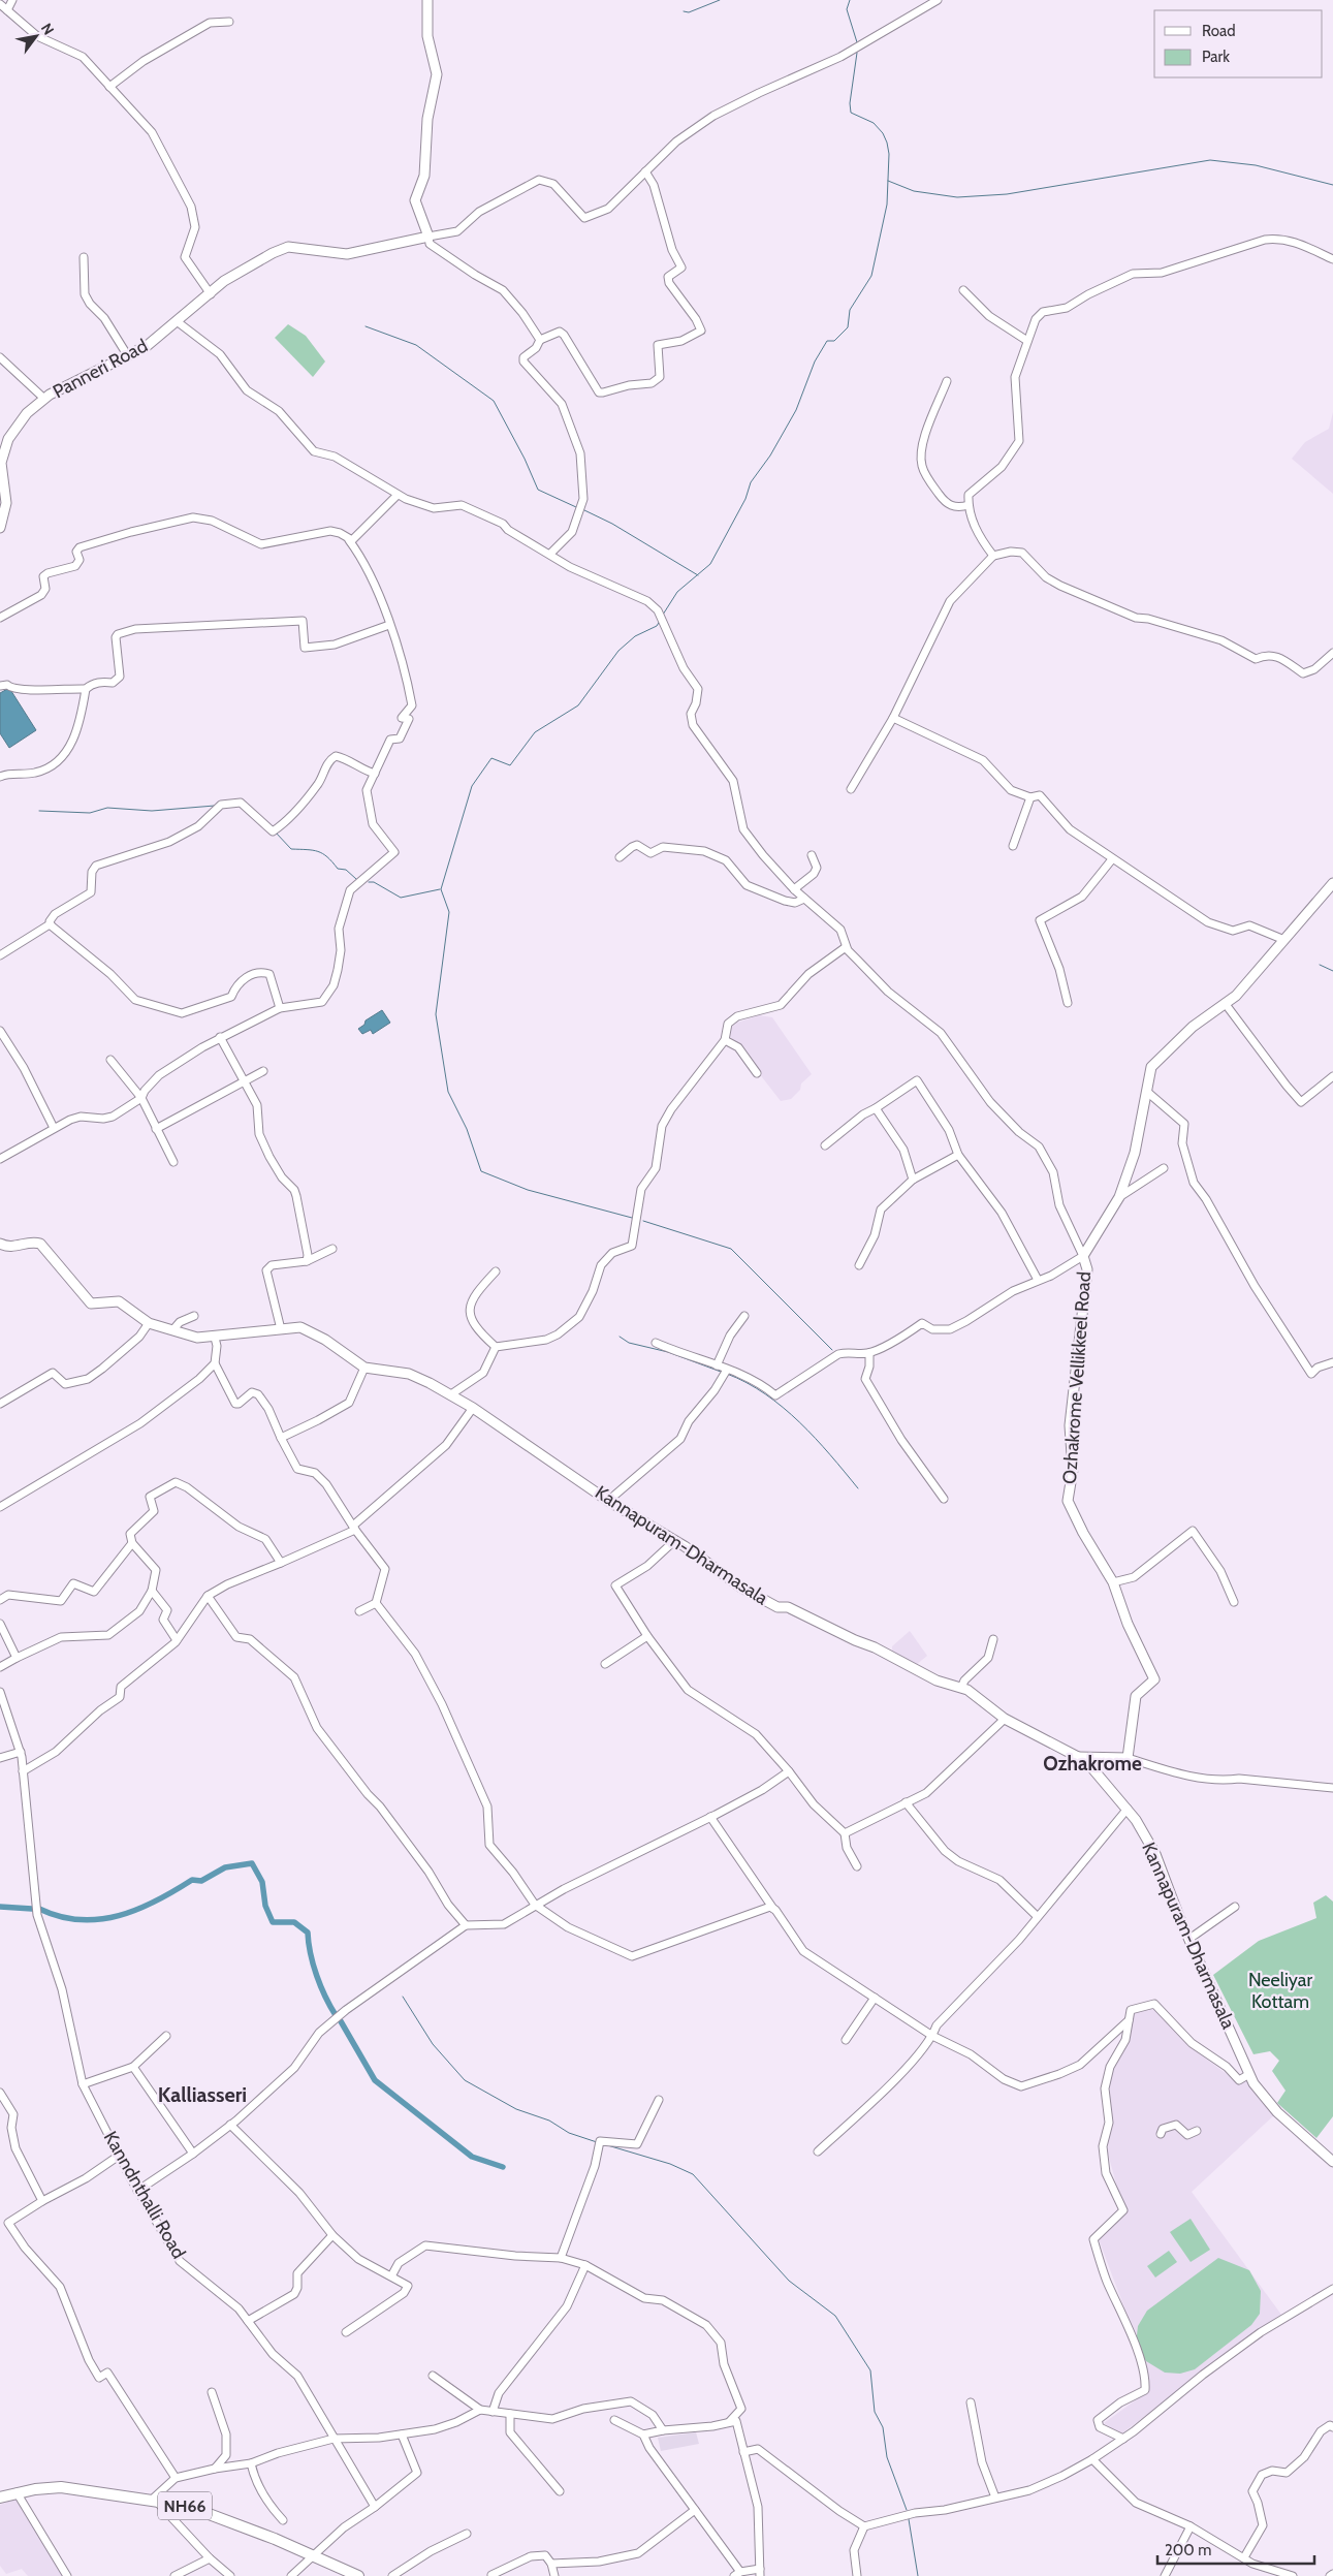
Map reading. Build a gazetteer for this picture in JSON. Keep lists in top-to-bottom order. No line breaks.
{"streets":{"highway":["NH66"],"main road":["Panneri Road","Ozhakrome Vellikkeel Road","Kannapuram-Dharmasala"],"street":["Kanndnthalli Road"]},"districts":["Ozhakrome","Kalliasseri"],"parks":["Neeliyar Kottam"],"legend":["Road","Park"],"scale_bar":"200 m","north":"top right"}
